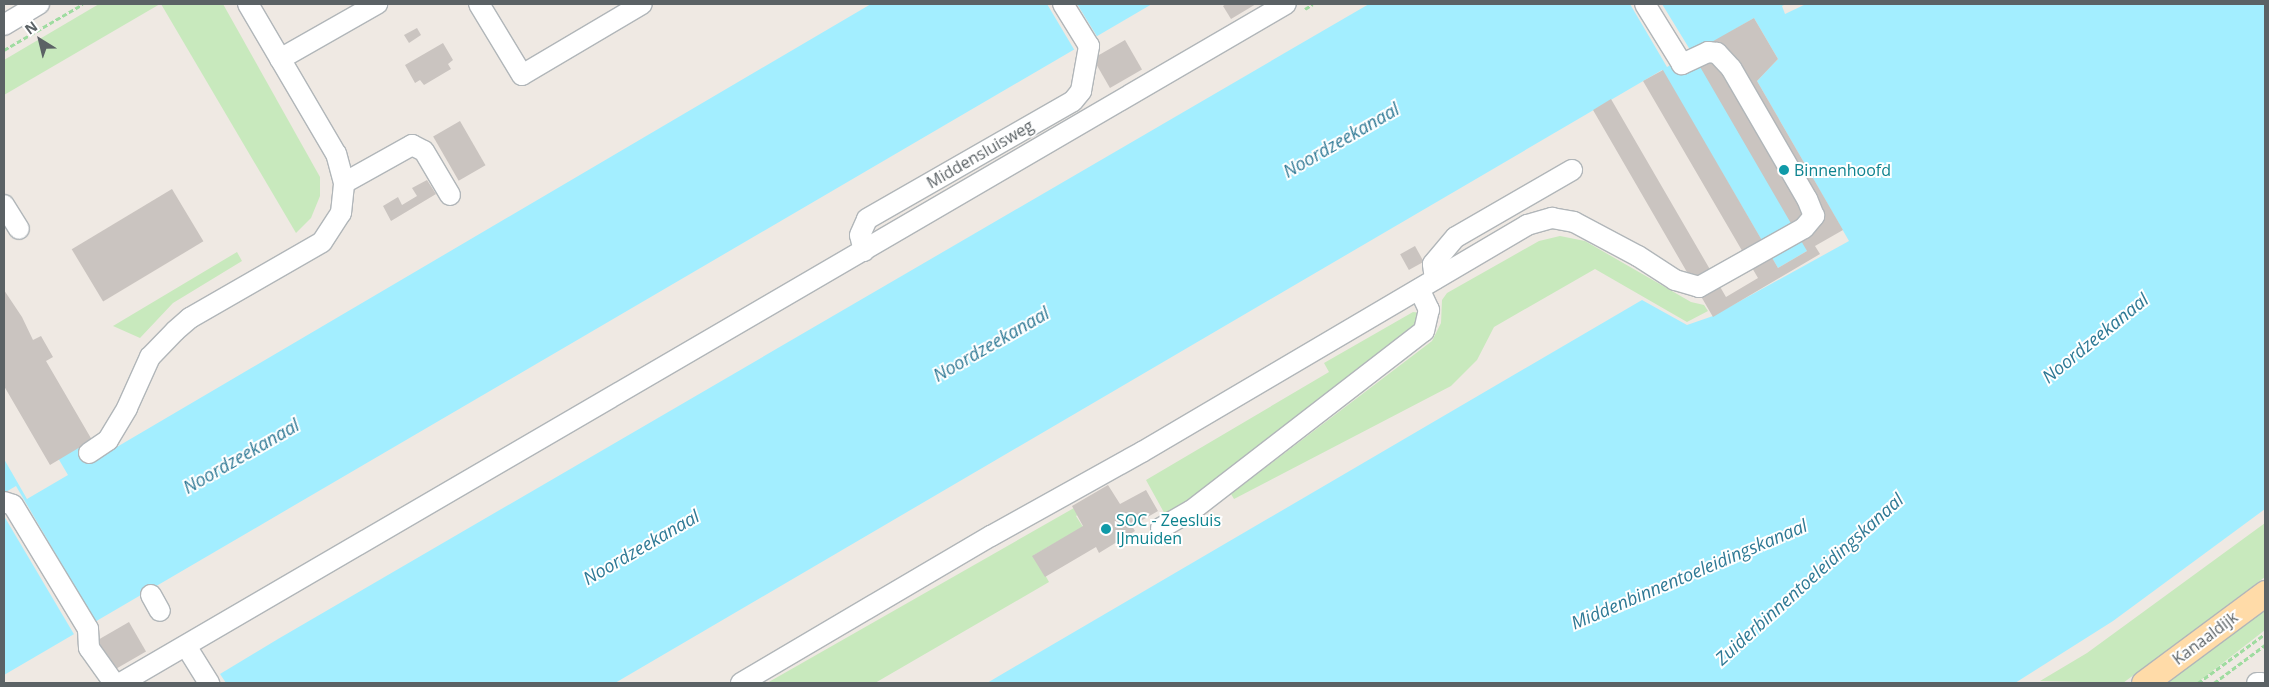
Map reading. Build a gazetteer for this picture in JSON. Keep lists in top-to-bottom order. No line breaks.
{"streets":{"main road":["Kanaaldijk"],"street":["Middensluisweg"]},"water":["Noordzeekanaal","Middenbinnentoeleidingskanaal","Zuiderbinnentoeleidingskanaal"],"places":["Binnenhoofd","SOC - Zeesluis IJmuiden"],"north":"top left"}
